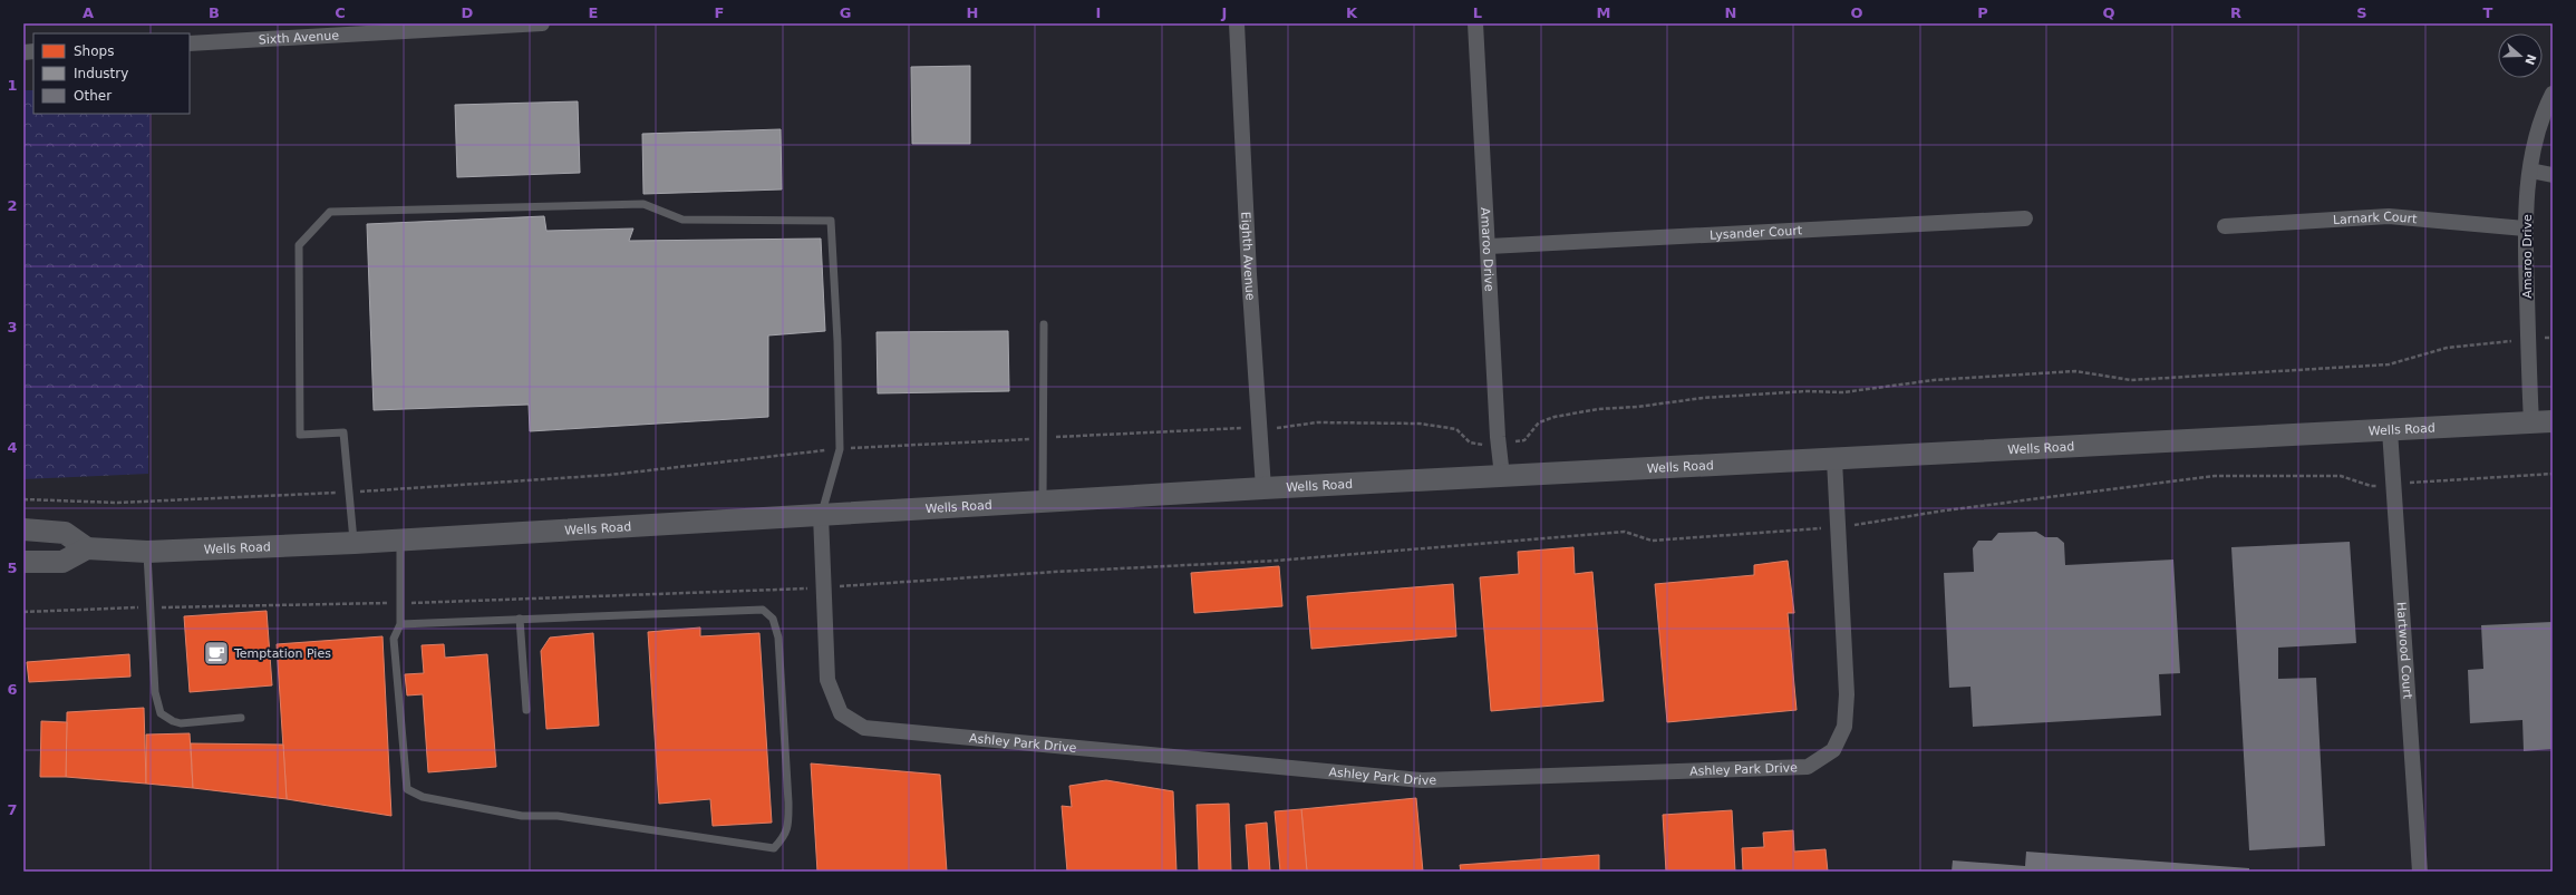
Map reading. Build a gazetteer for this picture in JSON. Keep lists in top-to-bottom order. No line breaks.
{"streets":{"main road":["Wells Road"],"street":["Sixth Avenue","Larnark Court","Lysander Court","Amaroo Drive","Eighth Avenue","Hartwood Court","Ashley Park Drive"]},"crossings":[["Larnark Court","Amaroo Drive"],["Lysander Court","Amaroo Drive"],["Amaroo Drive","Wells Road"],["Eighth Avenue","Wells Road"],["Wells Road","Hartwood Court"],["Wells Road","Ashley Park Drive"]],"places":{"cafe":["Temptation Pies"]},"legend":["Shops","Industry","Other"],"north":"right","grid":{"columns":["A","B","C","D","E","F","G","H","I","J","K","L","M","N","O","P","Q","R","S","T"],"rows":["1","2","3","4","5","6","7"]}}
